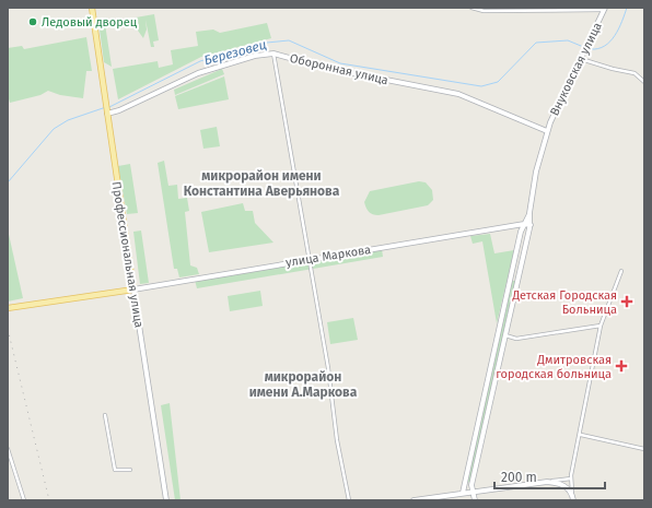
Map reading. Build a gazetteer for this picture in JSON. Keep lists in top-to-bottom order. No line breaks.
{"streets":{"main road":["Оборонная улица","Внуковская улица","Профессиональная улица","улица Маркова"]},"crossings":[["Оборонная улица","Внуковская улица"],["Оборонная улица","Профессиональная улица"],["Профессиональная улица","улица Маркова"]],"districts":["микрорайон имени Константина Аверьянова","микрорайон имени А.Маркова"],"water":["Березовец"],"places":{"other":["Ледовый дворец"],"health":["Детская Городская Больница","Дмитровская городская больница"]},"scale_bar":"200 m"}
